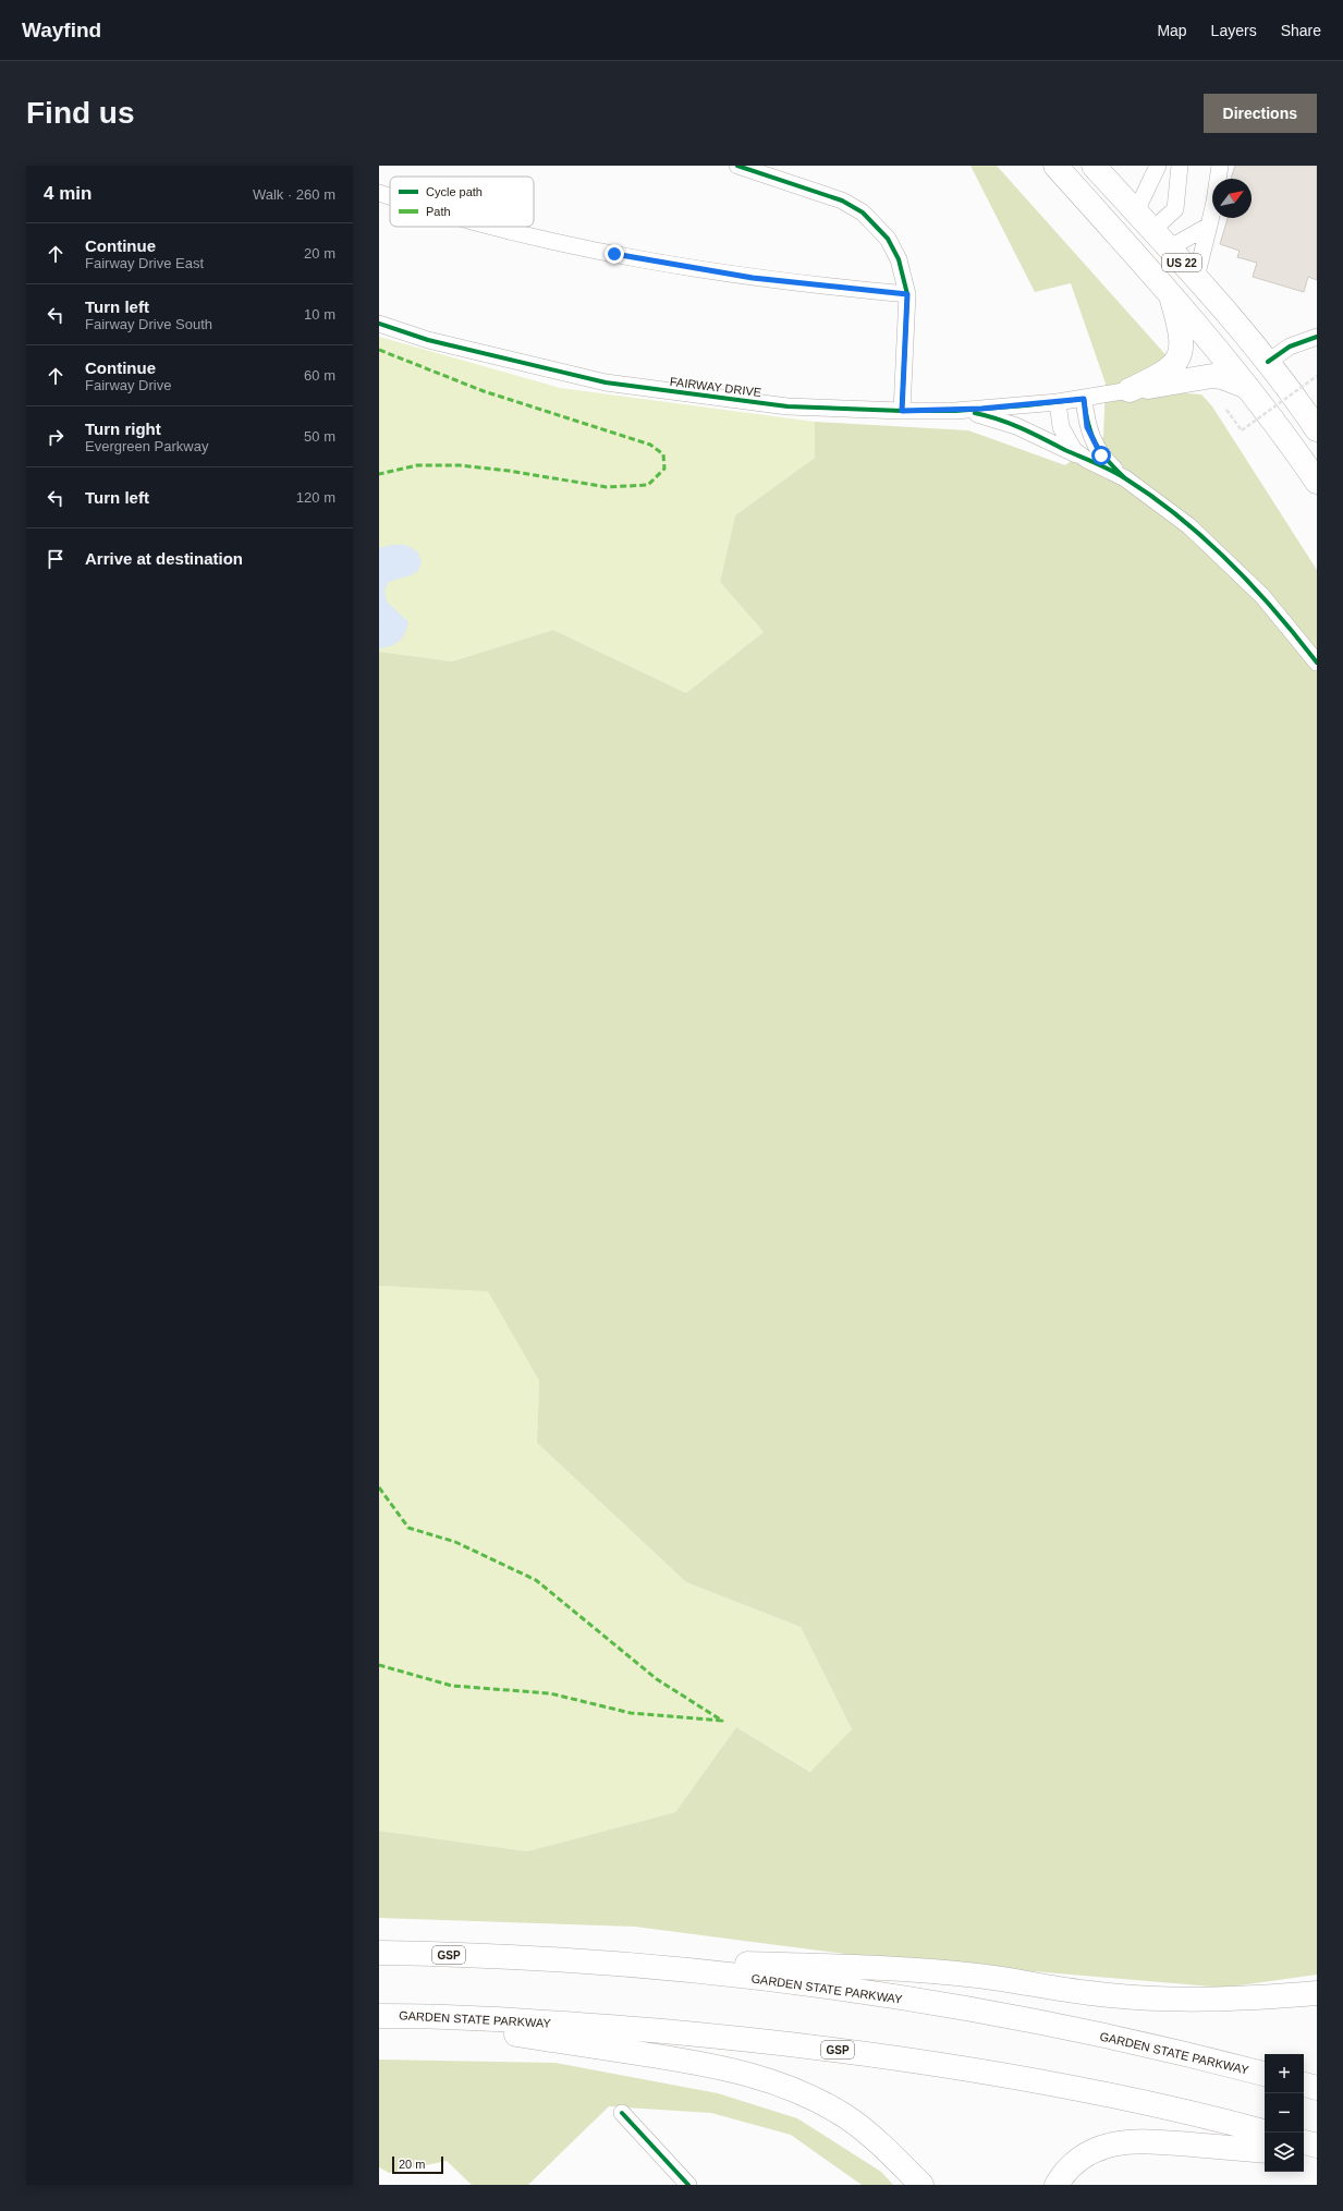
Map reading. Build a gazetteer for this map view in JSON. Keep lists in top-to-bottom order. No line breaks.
{"streets":{"highway":["US 22","GSP","GARDEN STATE PARKWAY"],"street":["FAIRWAY DRIVE"]},"legend":["Cycle path","Path"],"scale_bar":"20 m","north":"top right","page":{"header":"Wayfind","nav":["Map","Layers","Share"],"buttons":"Directions","title":"Find us","heading":["4 min","Walk · 260 m"],"list":[["Continue","Fairway Drive East","20 m"],["Turn left","Fairway Drive South","10 m"],["Continue","Fairway Drive","60 m"],["Turn right","Evergreen Parkway","50 m"],["Turn left","120 m"],"Arrive at destination"],"map_buttons":["+","−"],"scale":"20 m"}}
